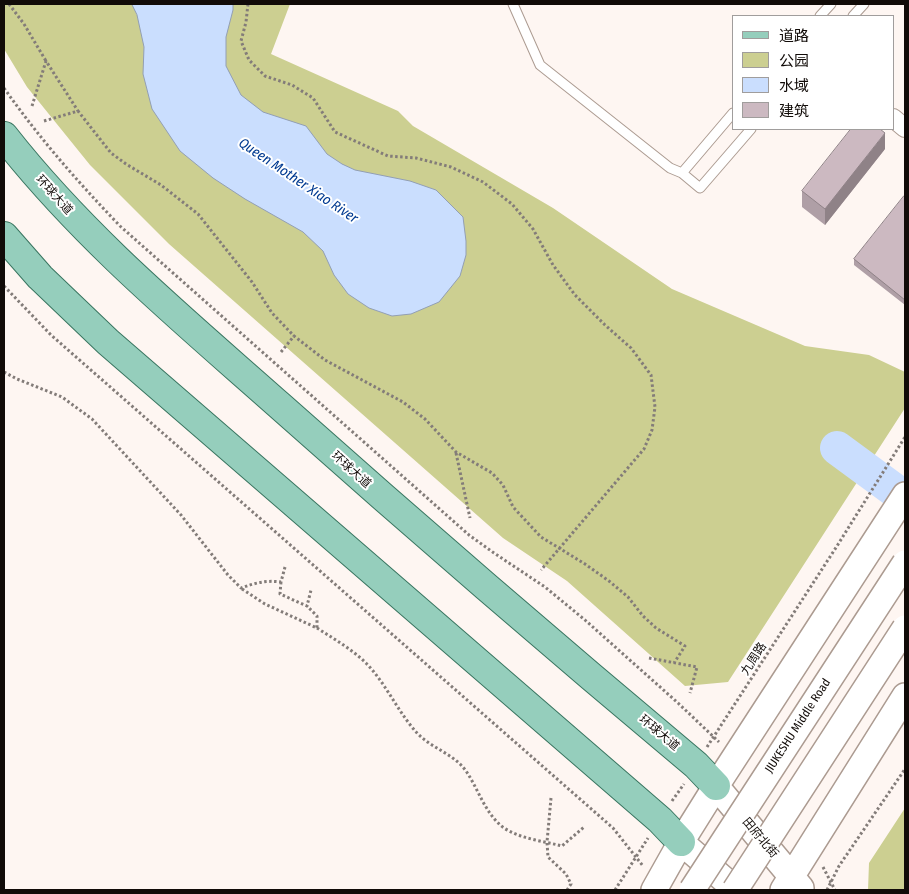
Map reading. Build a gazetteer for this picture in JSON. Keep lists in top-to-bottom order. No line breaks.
{"streets":{"main road":["环球大道","JIUKESHU Middle Road","田府北街"],"path":["九周路"]},"crossings":[["环球大道","九周路"],["环球大道","田府北街"]],"water":["Queen Mother Xiao River"],"legend":["道路","公园","水域","建筑"]}
